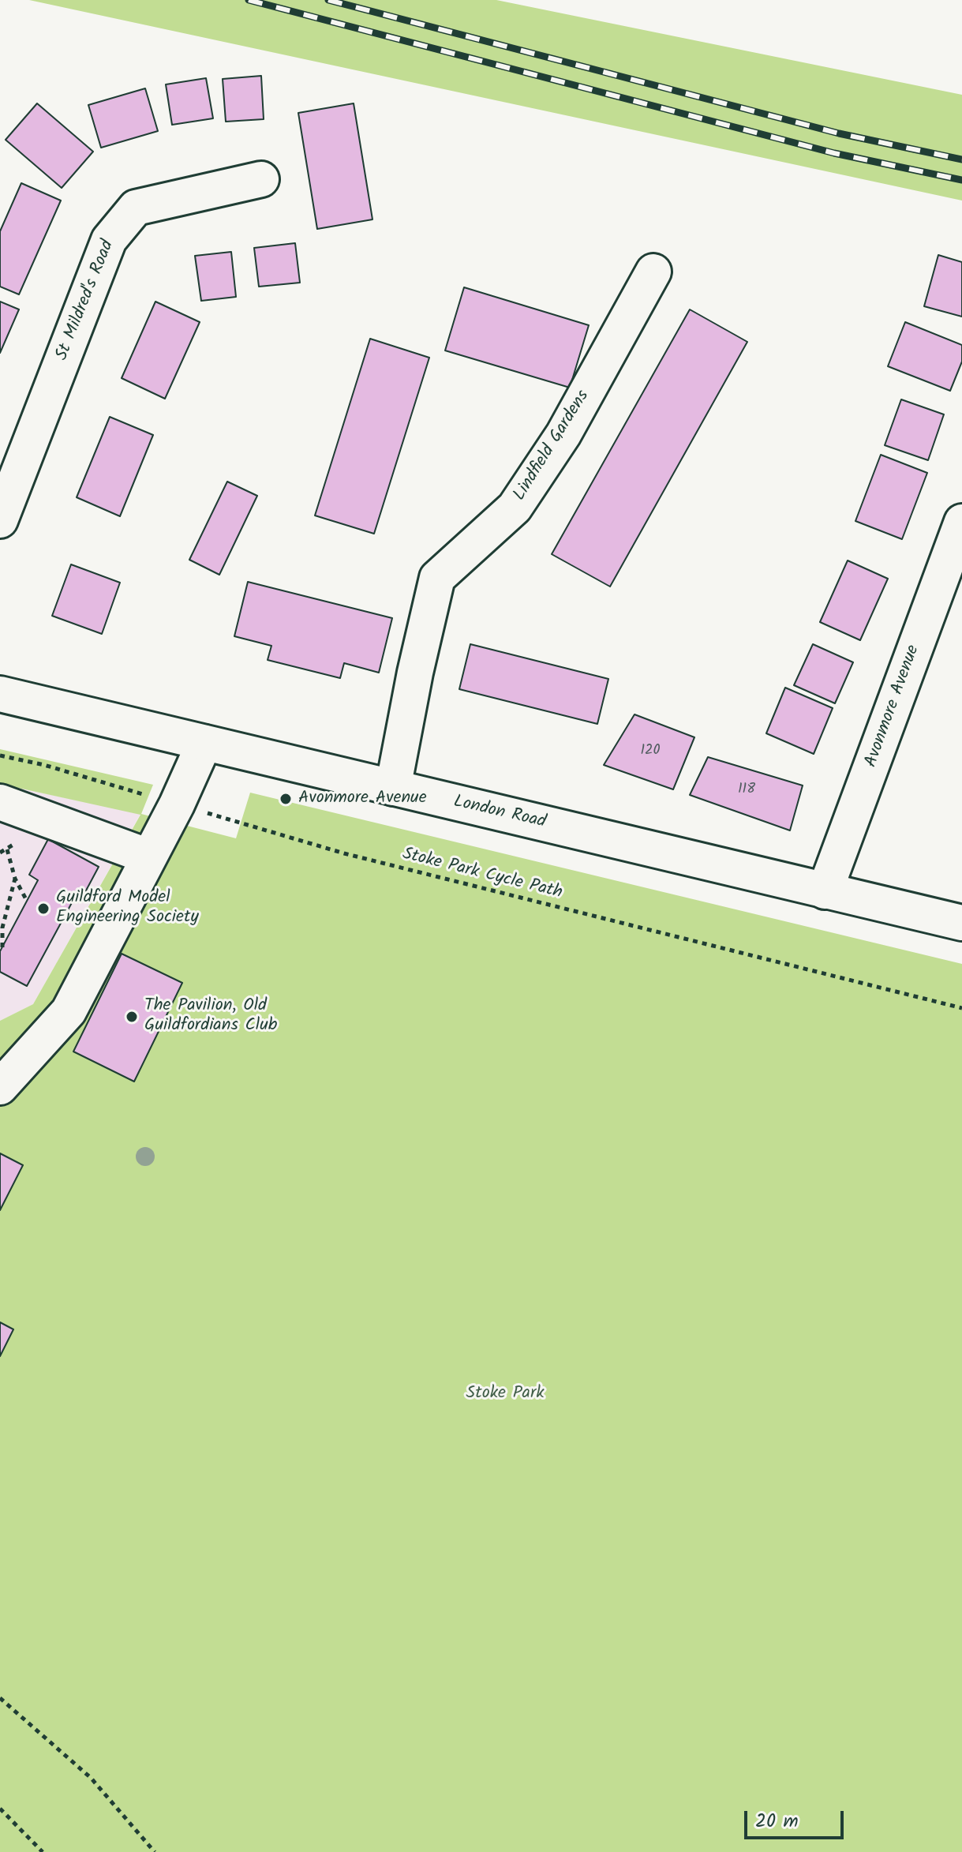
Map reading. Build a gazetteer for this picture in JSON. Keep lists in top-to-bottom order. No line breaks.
{"streets":{"street":["St Mildred's Road","Lindfield Gardens","Avonmore Avenue","London Road"],"path":["Stoke Park Cycle Path"]},"crossings":[["Lindfield Gardens","London Road"],["Avonmore Avenue","London Road"]],"parks":["Stoke Park"],"places":["Avonmore Avenue","Guildford Model Engineering Society","The Pavilion, Old Guildfordians Club"],"house_numbers":["120","118"],"scale_bar":"20 m"}
